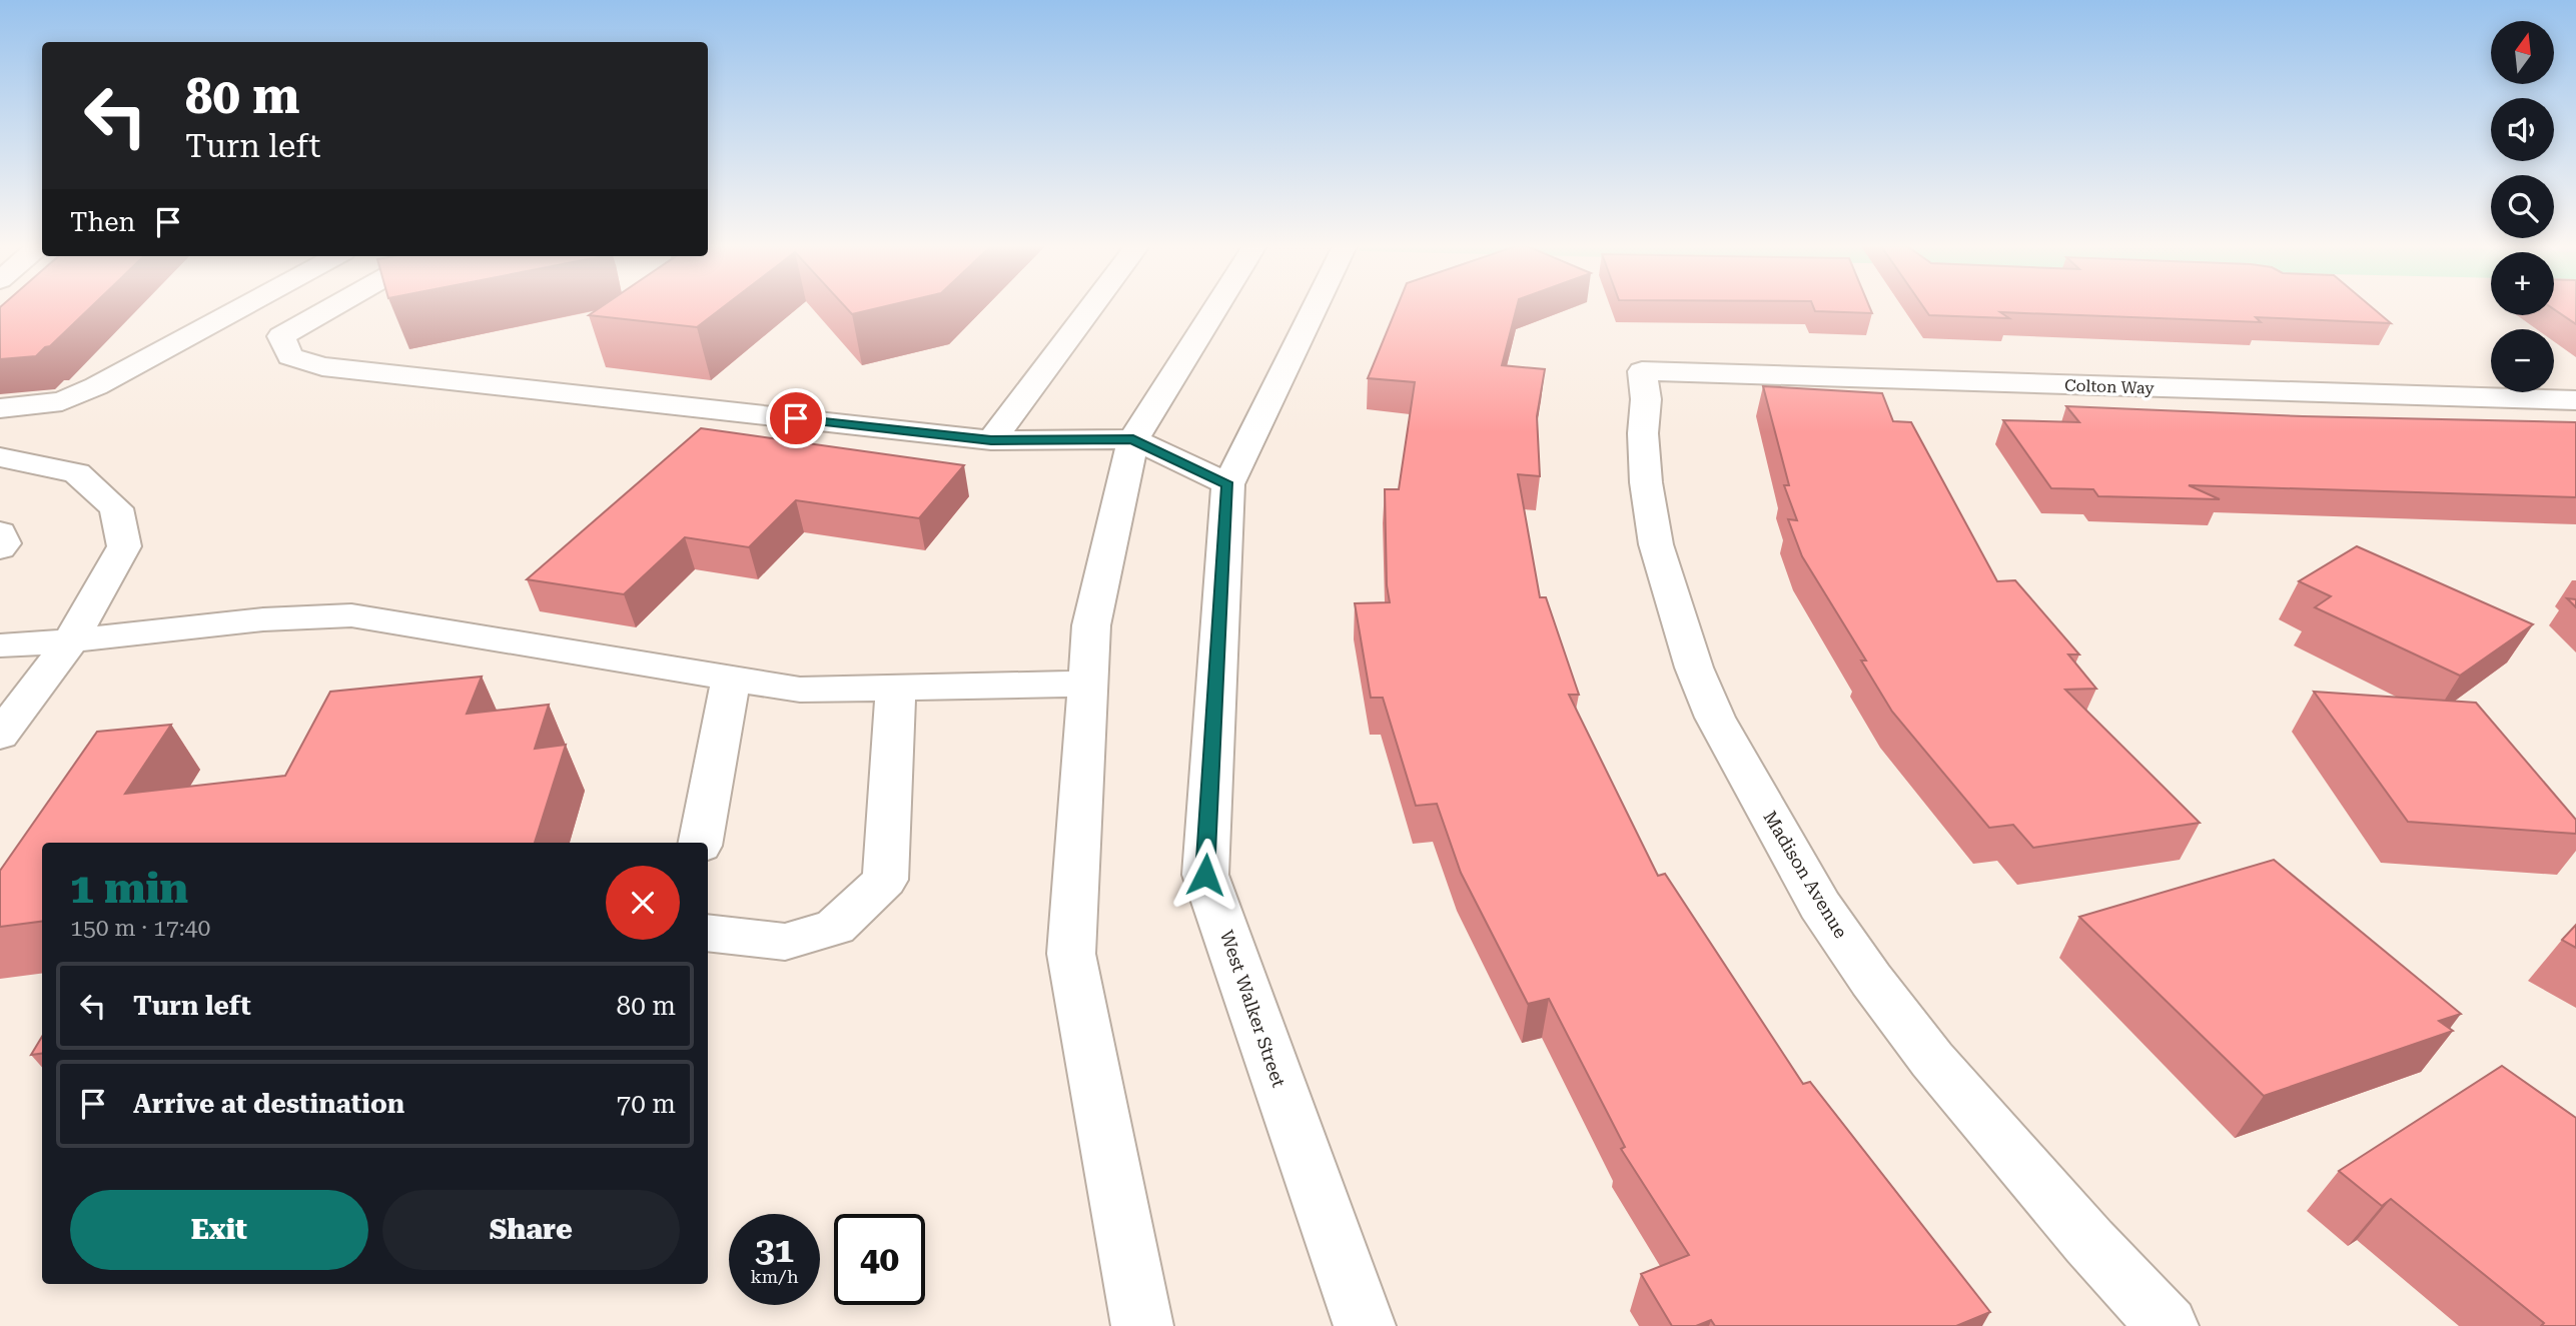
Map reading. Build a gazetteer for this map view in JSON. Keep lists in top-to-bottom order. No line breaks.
{"streets":{"street":["Colton Way","Madison Avenue","West Walker Street"]},"crossings":[["Colton Way","Madison Avenue"]],"north":"top","page":{"map_buttons":["+","−"],"turn":["80 m","Turn left"],"then":"Then","heading":["1 min","150 m · 17:40"],"list":[{"name":"Turn left","value":"80 m"},{"name":"Arrive at destination","value":"70 m"}],"buttons":["Exit","Share"],"speed":"31 km/h","limit":"40"}}
